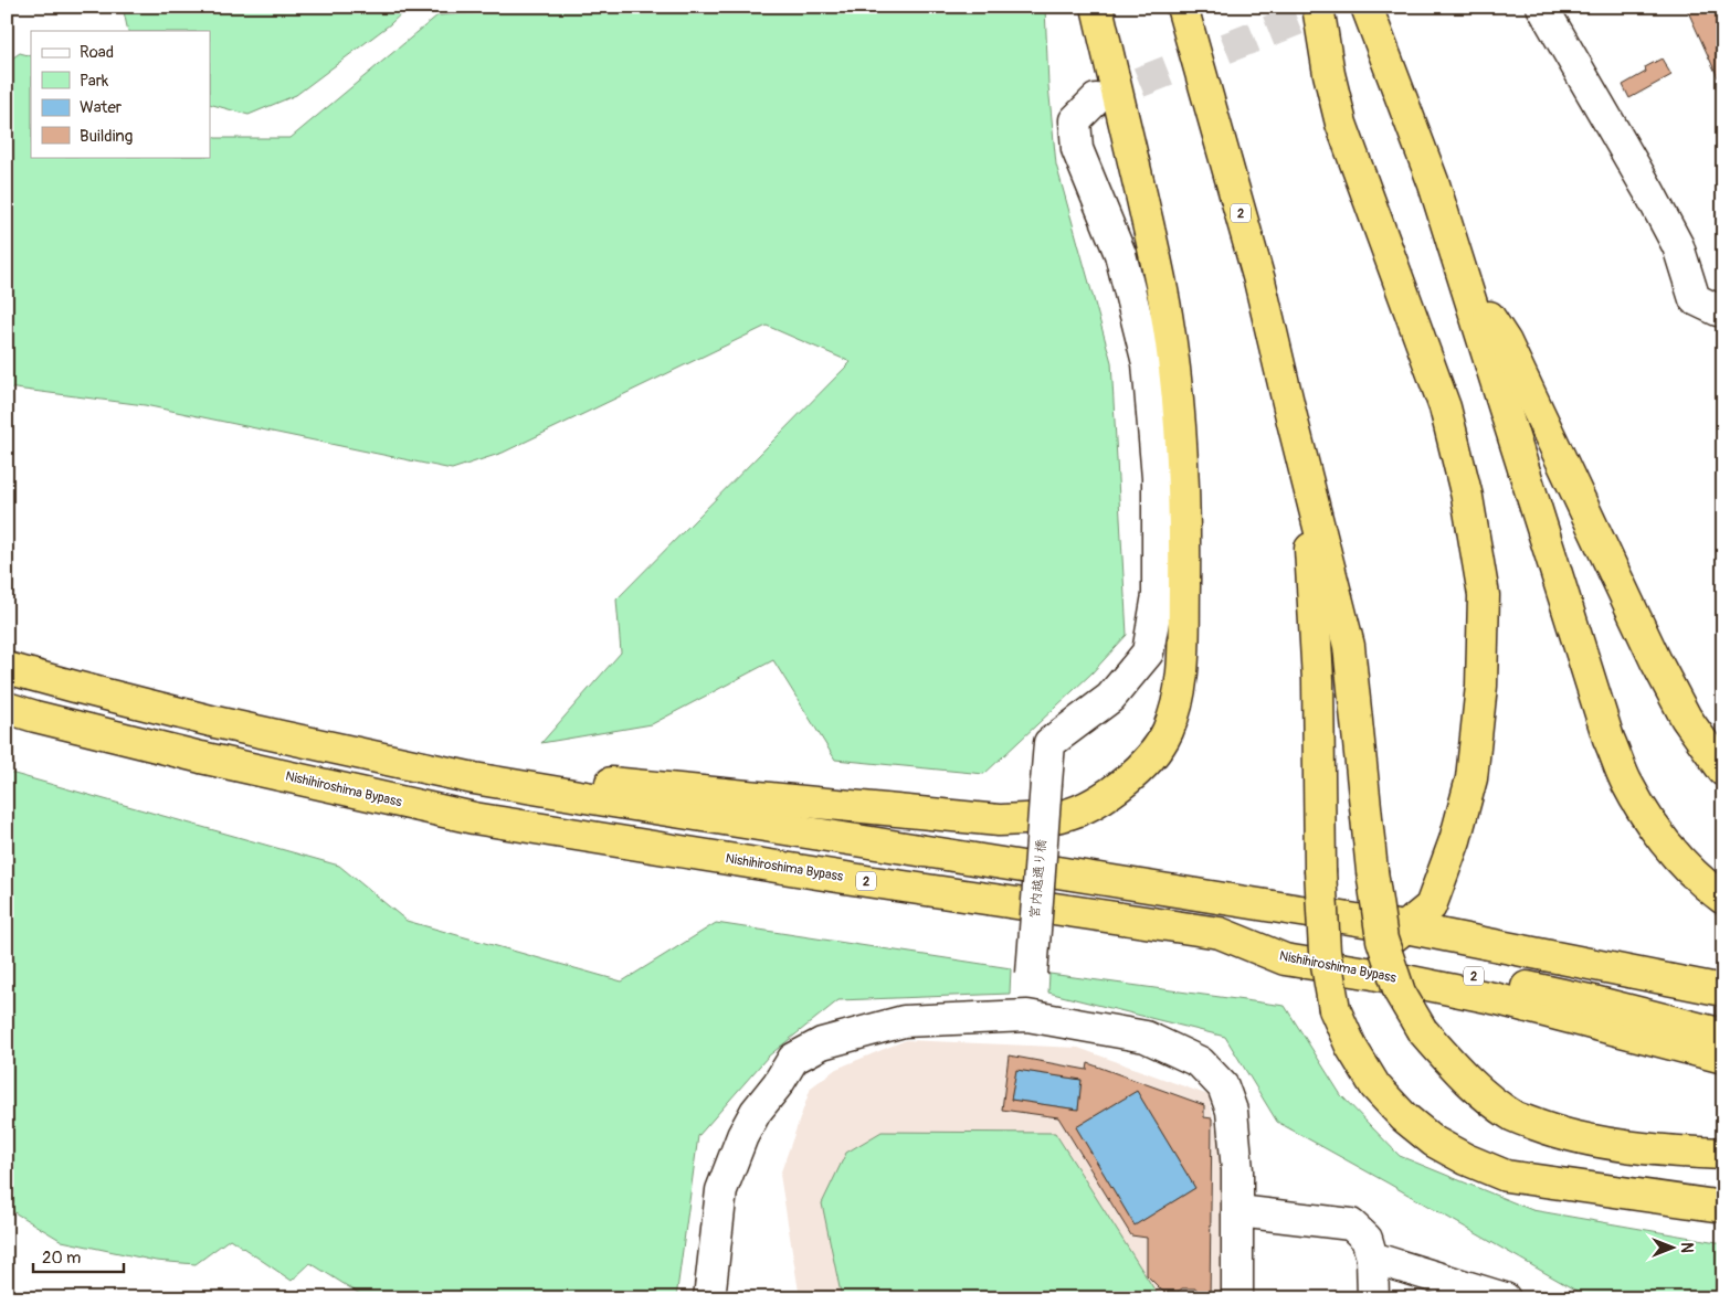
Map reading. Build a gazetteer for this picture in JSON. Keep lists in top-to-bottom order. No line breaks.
{"streets":{"highway":["2","Nishihiroshima Bypass"],"street":["宮内越通り橋"]},"crossings":[["2","Nishihiroshima Bypass"]],"legend":["Road","Park","Water","Building"],"scale_bar":"20 m","north":"right"}
